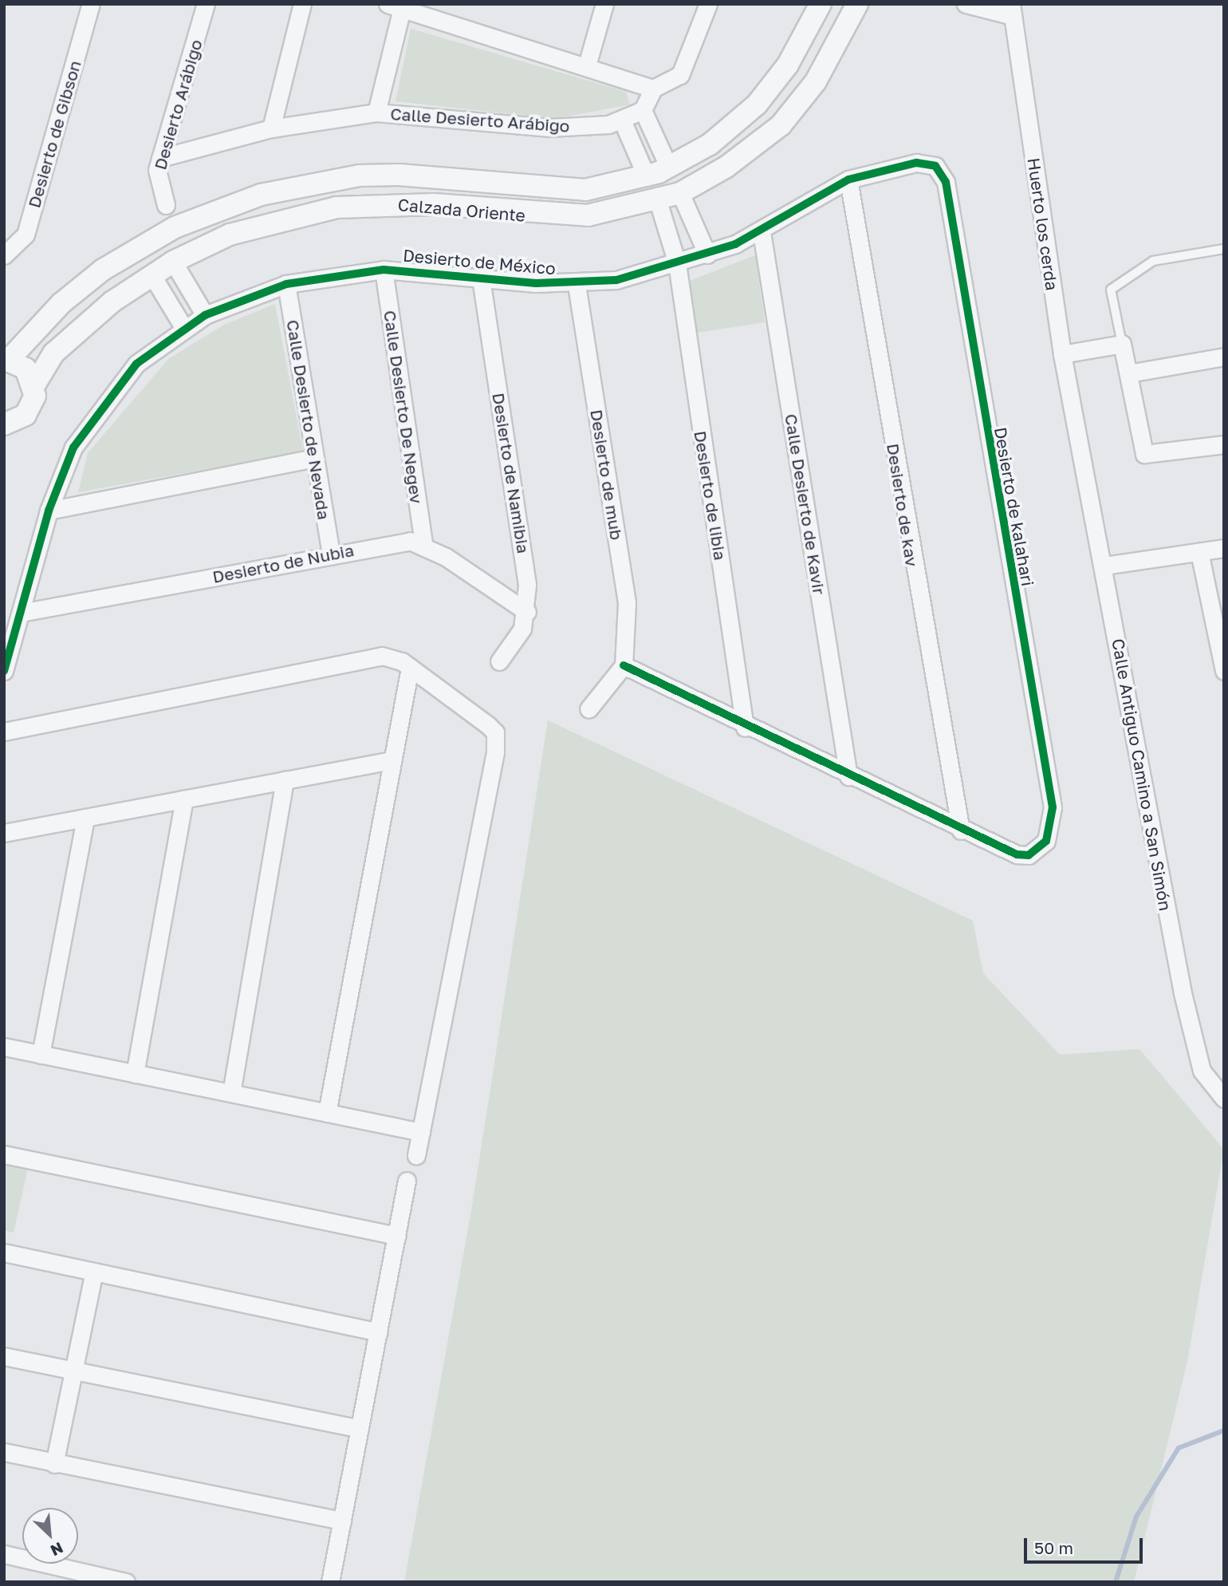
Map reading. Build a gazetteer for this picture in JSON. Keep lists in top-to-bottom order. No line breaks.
{"streets":{"street":["Desierto Arábigo","Calle Desierto Arábigo","Desierto de Gibson","Calzada Oriente","Huerto los cerda","Desierto de México","Calle Desierto De Negev","Calle Desierto de Nevada","Desierto de Namibia","Desierto de mub","Desierto de libia","Calle Desierto de Kavir","Desierto de kav","Desierto de kalahari","Desierto de Nubia","Calle Antiguo Camino a San Simón"]},"crossings":[["Desierto Arábigo","Calle Desierto Arábigo"],["Calzada Oriente","Desierto de libia"],["Huerto los cerda","Calle Antiguo Camino a San Simón"],["Desierto de México","Calle Desierto De Negev"],["Desierto de México","Calle Desierto de Nevada"],["Desierto de México","Desierto de Namibia"],["Desierto de México","Desierto de mub"],["Desierto de México","Desierto de libia"],["Desierto de México","Calle Desierto de Kavir"],["Desierto de México","Desierto de kav"],["Desierto de México","Desierto de kalahari"],["Desierto de México","Desierto de Nubia"],["Calle Desierto De Negev","Desierto de Nubia"],["Calle Desierto de Nevada","Desierto de Nubia"],["Desierto de Namibia","Desierto de Nubia"],["Desierto de kav","Desierto de kalahari"]],"scale_bar":"50 m","north":"bottom right"}
